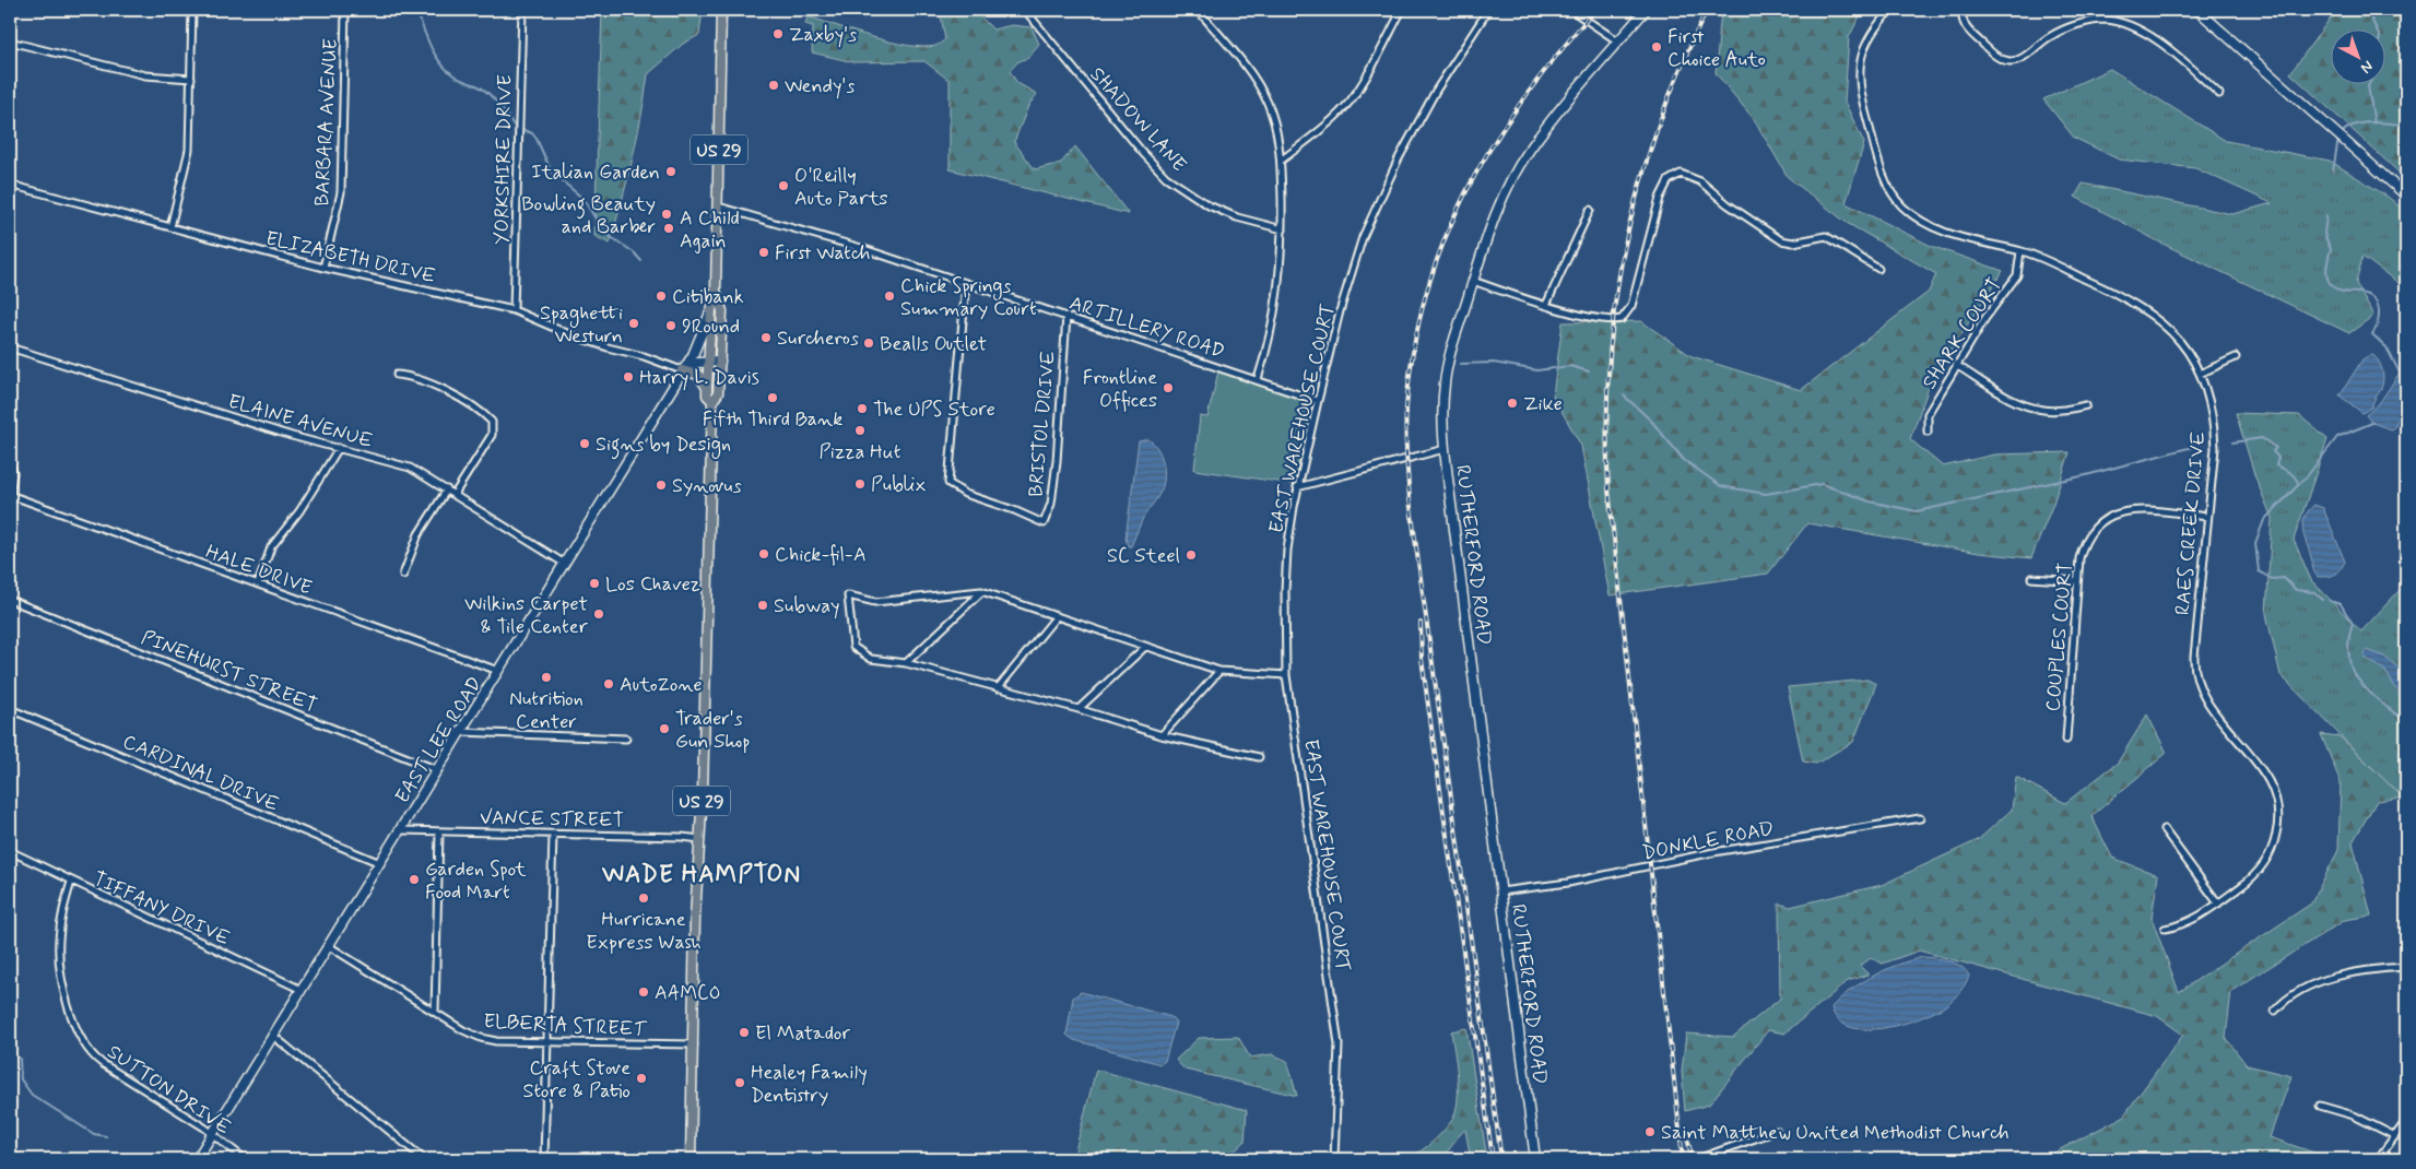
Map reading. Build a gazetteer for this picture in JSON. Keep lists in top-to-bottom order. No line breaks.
{"streets":{"main road":["US 29"],"street":["SHADOW LANE","BARBARA AVENUE","YORKSHIRE DRIVE","ELIZABETH DRIVE","ARTILLERY ROAD","SHARK COURT","EAST WAREHOUSE COURT","ELAINE AVENUE","BRISTOL DRIVE","RAES CREEK DRIVE","RUTHERFORD ROAD","HALE DRIVE","COUPLES COURT","PINEHURST STREET","EAST LEE ROAD","CARDINAL DRIVE","VANCE STREET","DONKLE ROAD","TIFFANY DRIVE","ELBERTA STREET","SUTTON DRIVE"]},"crossings":[["BARBARA AVENUE","ELIZABETH DRIVE"],["US 29","ARTILLERY ROAD"],["US 29","EAST LEE ROAD"],["US 29","VANCE STREET"],["US 29","ELBERTA STREET"],["YORKSHIRE DRIVE","ELIZABETH DRIVE"],["ELIZABETH DRIVE","EAST LEE ROAD"],["ARTILLERY ROAD","EAST WAREHOUSE COURT"],["ARTILLERY ROAD","BRISTOL DRIVE"],["SHARK COURT","RAES CREEK DRIVE"],["ELAINE AVENUE","EAST LEE ROAD"],["RAES CREEK DRIVE","COUPLES COURT"],["RUTHERFORD ROAD","DONKLE ROAD"],["HALE DRIVE","EAST LEE ROAD"],["PINEHURST STREET","EAST LEE ROAD"],["EAST LEE ROAD","CARDINAL DRIVE"],["EAST LEE ROAD","VANCE STREET"],["EAST LEE ROAD","TIFFANY DRIVE"],["EAST LEE ROAD","ELBERTA STREET"],["EAST LEE ROAD","SUTTON DRIVE"],["TIFFANY DRIVE","SUTTON DRIVE"]],"districts":["WADE HAMPTON"],"places":["Zaxby's","First Choice Auto","Wendy's","Italian Garden","O'Reilly Auto Parts","Bowling Beauty and Barber","A Child Again","First Watch","Citibank","Chick Springs Summary Court","Spaghetti Westurn","9Round","Surcheros","Bealls Outlet","Harry L. Davis","Frontline Offices","Fifth Third Bank","Zike","The UPS Store","Pizza Hut","Signs by Design","Publix","Synovus","Chick-fil-A","SC Steel","Los Chavez","Subway","Wilkins Carpet & Tile Center","Nutrition Center","AutoZone","Trader's Gun Shop","Garden Spot Food Mart","Hurricane Express Wash","AAMCO","El Matador","Craft Stove Store & Patio","Healey Family Dentistry","Saint Matthew United Methodist Church"],"north":"bottom right"}
